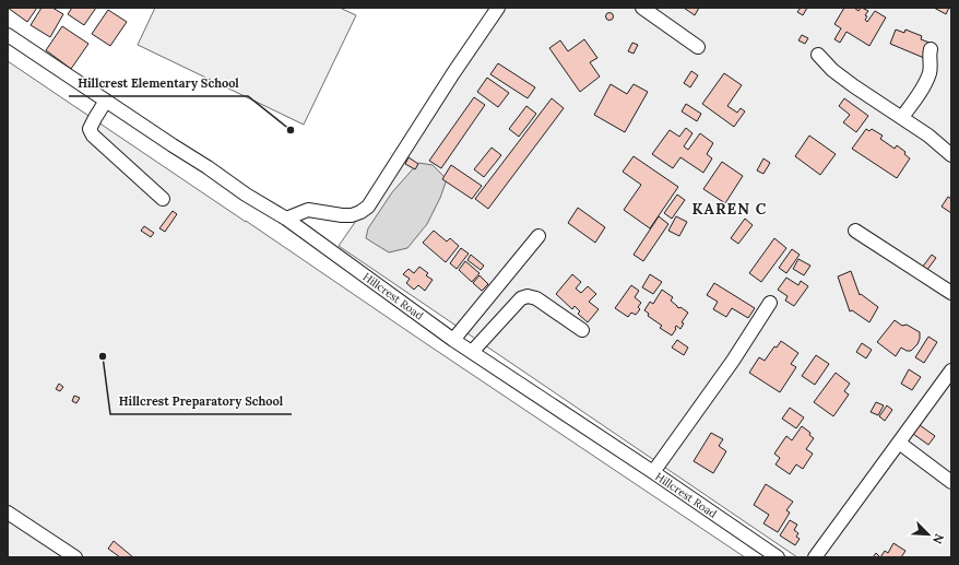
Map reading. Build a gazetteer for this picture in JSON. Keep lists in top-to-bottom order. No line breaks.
{"streets":{"street":["Hillcrest Road"]},"districts":["KAREN C"],"places":["Hillcrest Elementary School","Hillcrest Preparatory School"],"north":"bottom right"}
